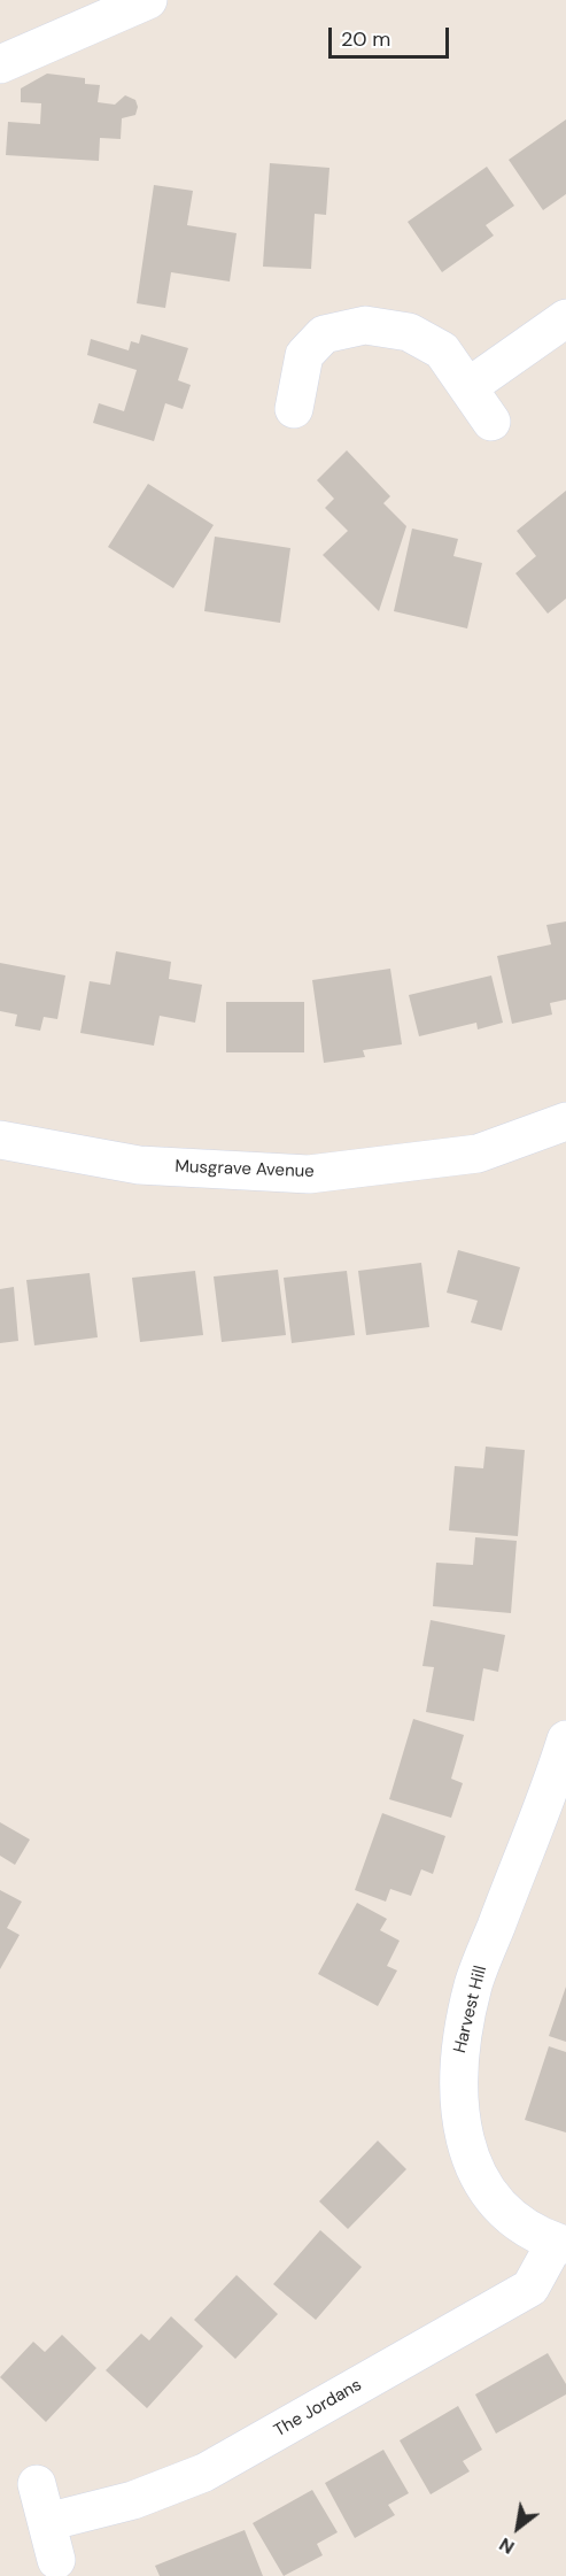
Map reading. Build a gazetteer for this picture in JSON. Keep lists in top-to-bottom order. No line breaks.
{"streets":{"street":["Musgrave Avenue","Harvest Hill","The Jordans"]},"crossings":[["Harvest Hill","The Jordans"]],"scale_bar":"20 m","north":"bottom left"}
